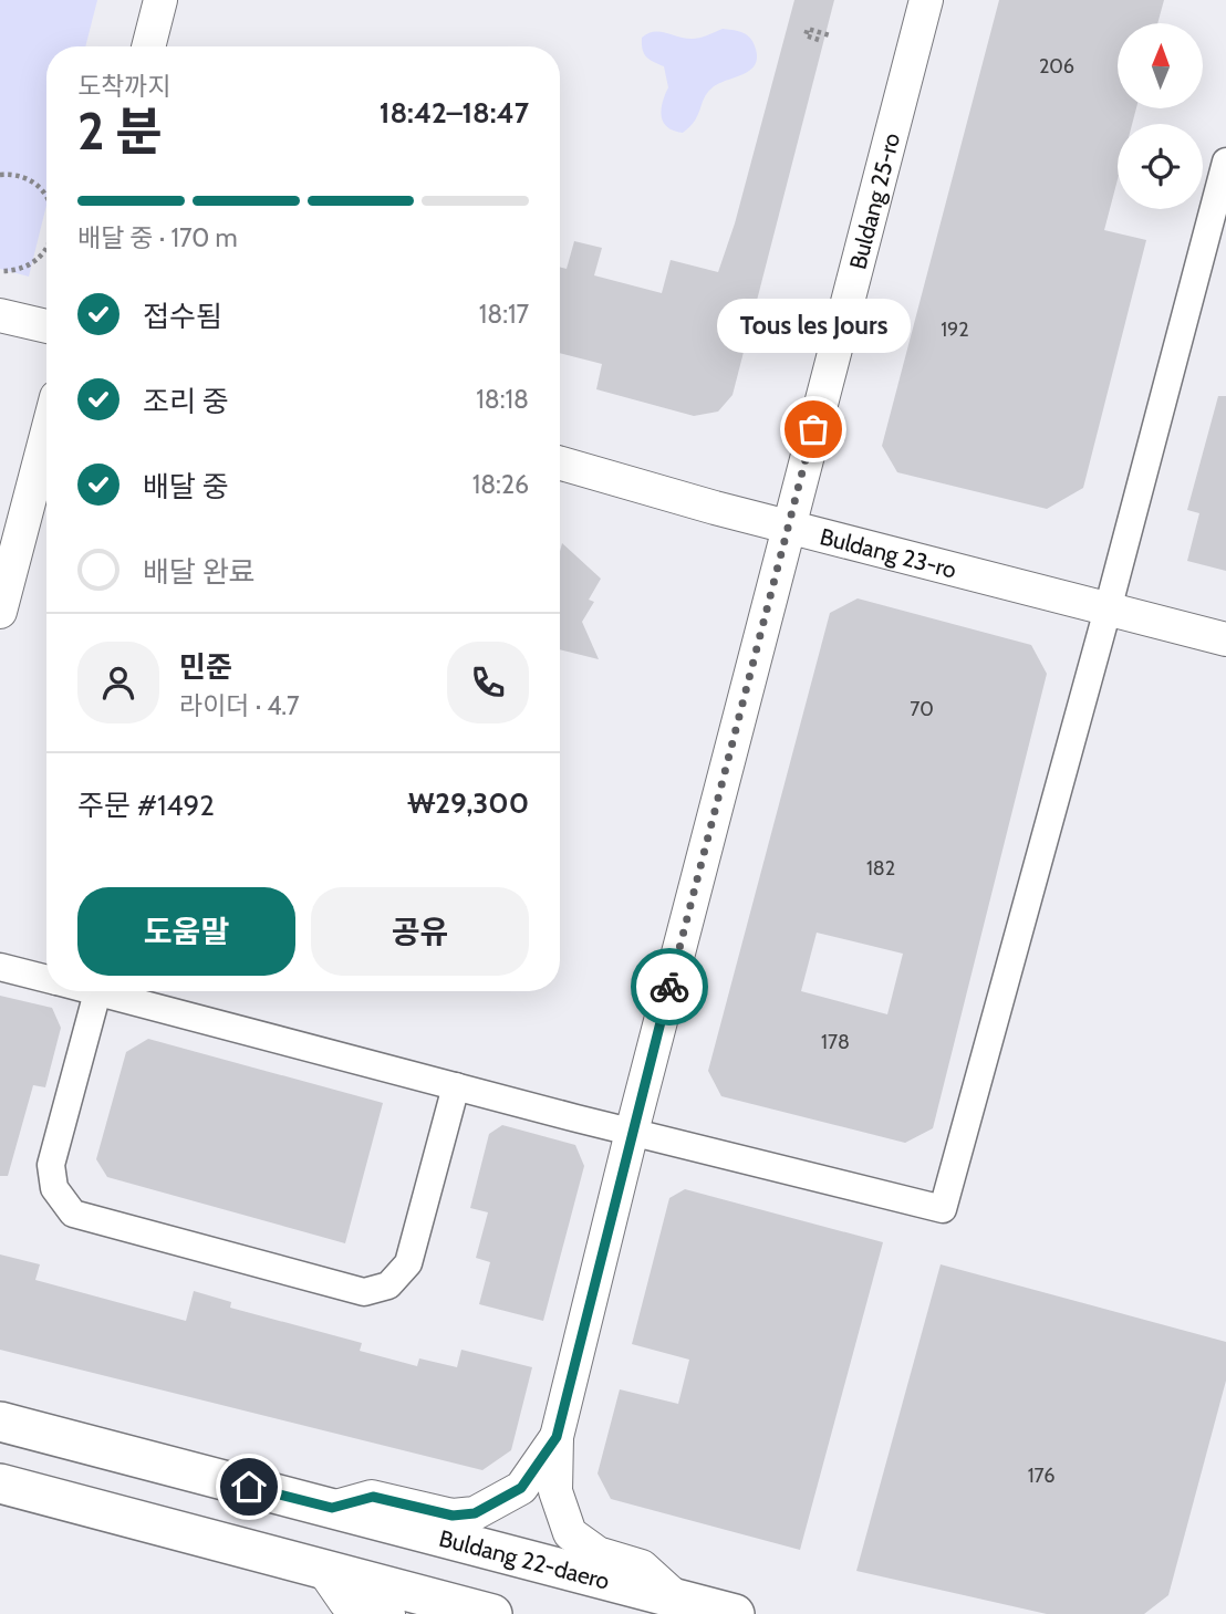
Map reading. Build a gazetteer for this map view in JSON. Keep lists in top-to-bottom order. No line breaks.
{"streets":{"main road":["Buldang 22-daero"],"street":["Buldang 25-ro","Buldang 23-ro"]},"crossings":[["Buldang 25-ro","Buldang 23-ro"]],"places":["Tous les Jours"],"house_numbers":["206","192","70","182","178","176"],"north":"top","page":{"heading":["2 분","도착까지","18:42–18:47"],"panel":["민준","라이더 · 4.7","주문 #1492","₩29,300"],"bar":"배달 중 · 170 m","list":[["접수됨","18:17"],["조리 중","18:18"],["배달 중","18:26"],"배달 완료"],"bubble":"Tous les Jours","buttons":["도움말","공유"]}}
